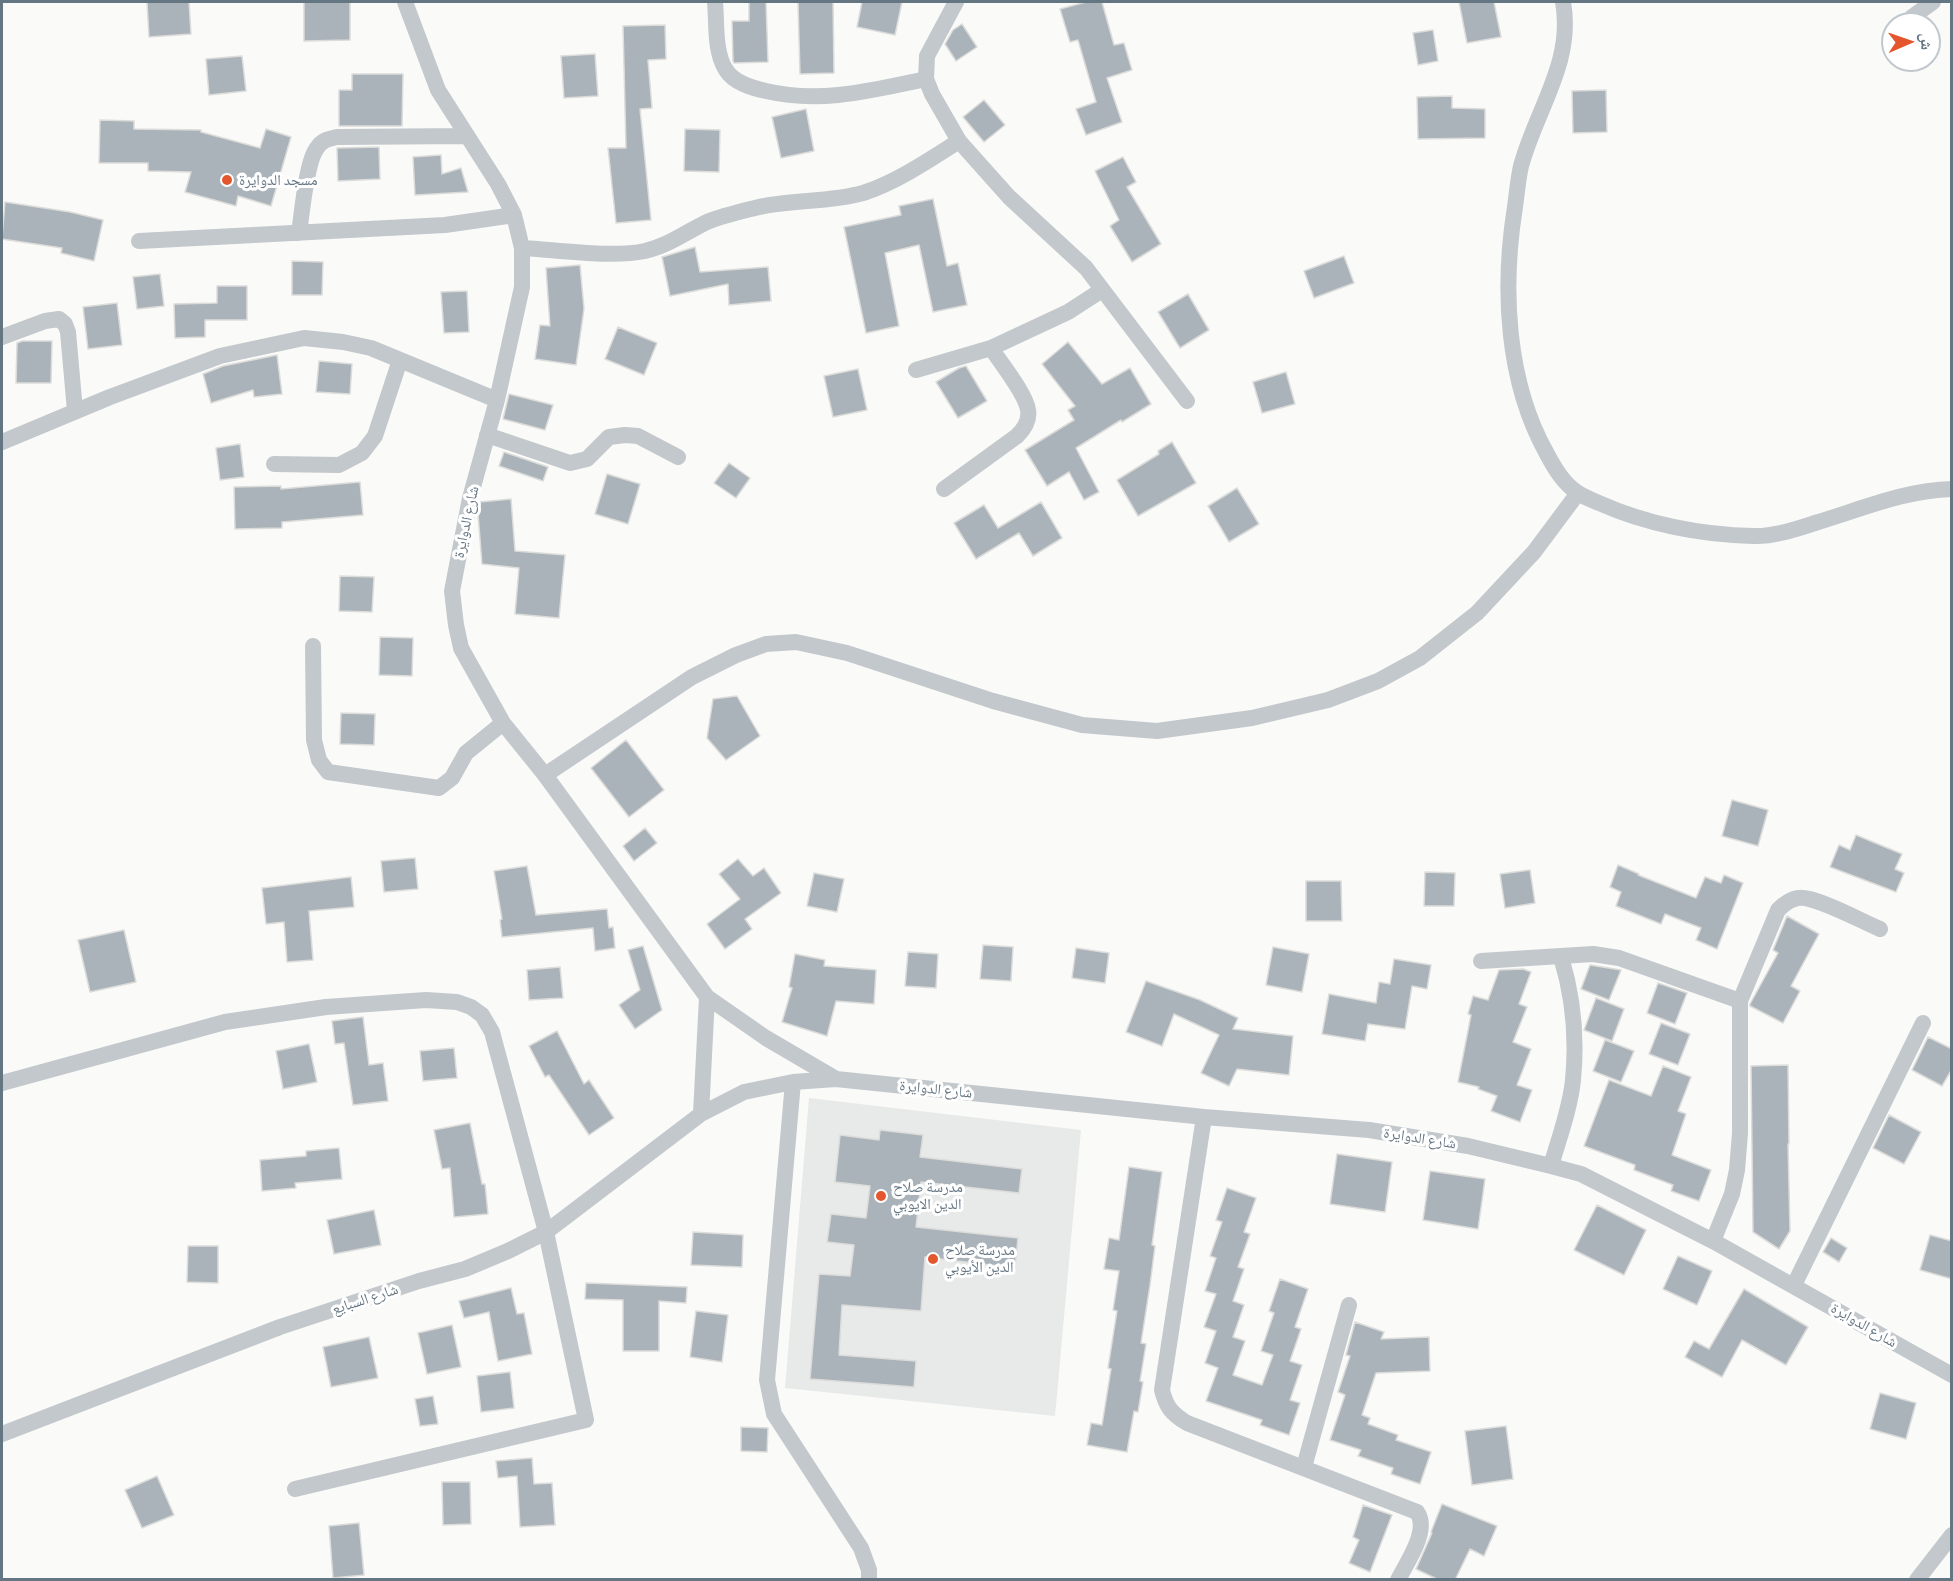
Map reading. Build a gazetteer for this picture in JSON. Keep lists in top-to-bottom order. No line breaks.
{"streets":{"street":["شارع الدوايرة","شارع السبايع"]},"crossings":[["شارع الدوايرة","شارع السبايع"]],"places":["مسجد الدوايرة","مدرسة صلاح الدين الايوبي","مدرسة صلاح الدين الأيوبي"],"north":"right"}
